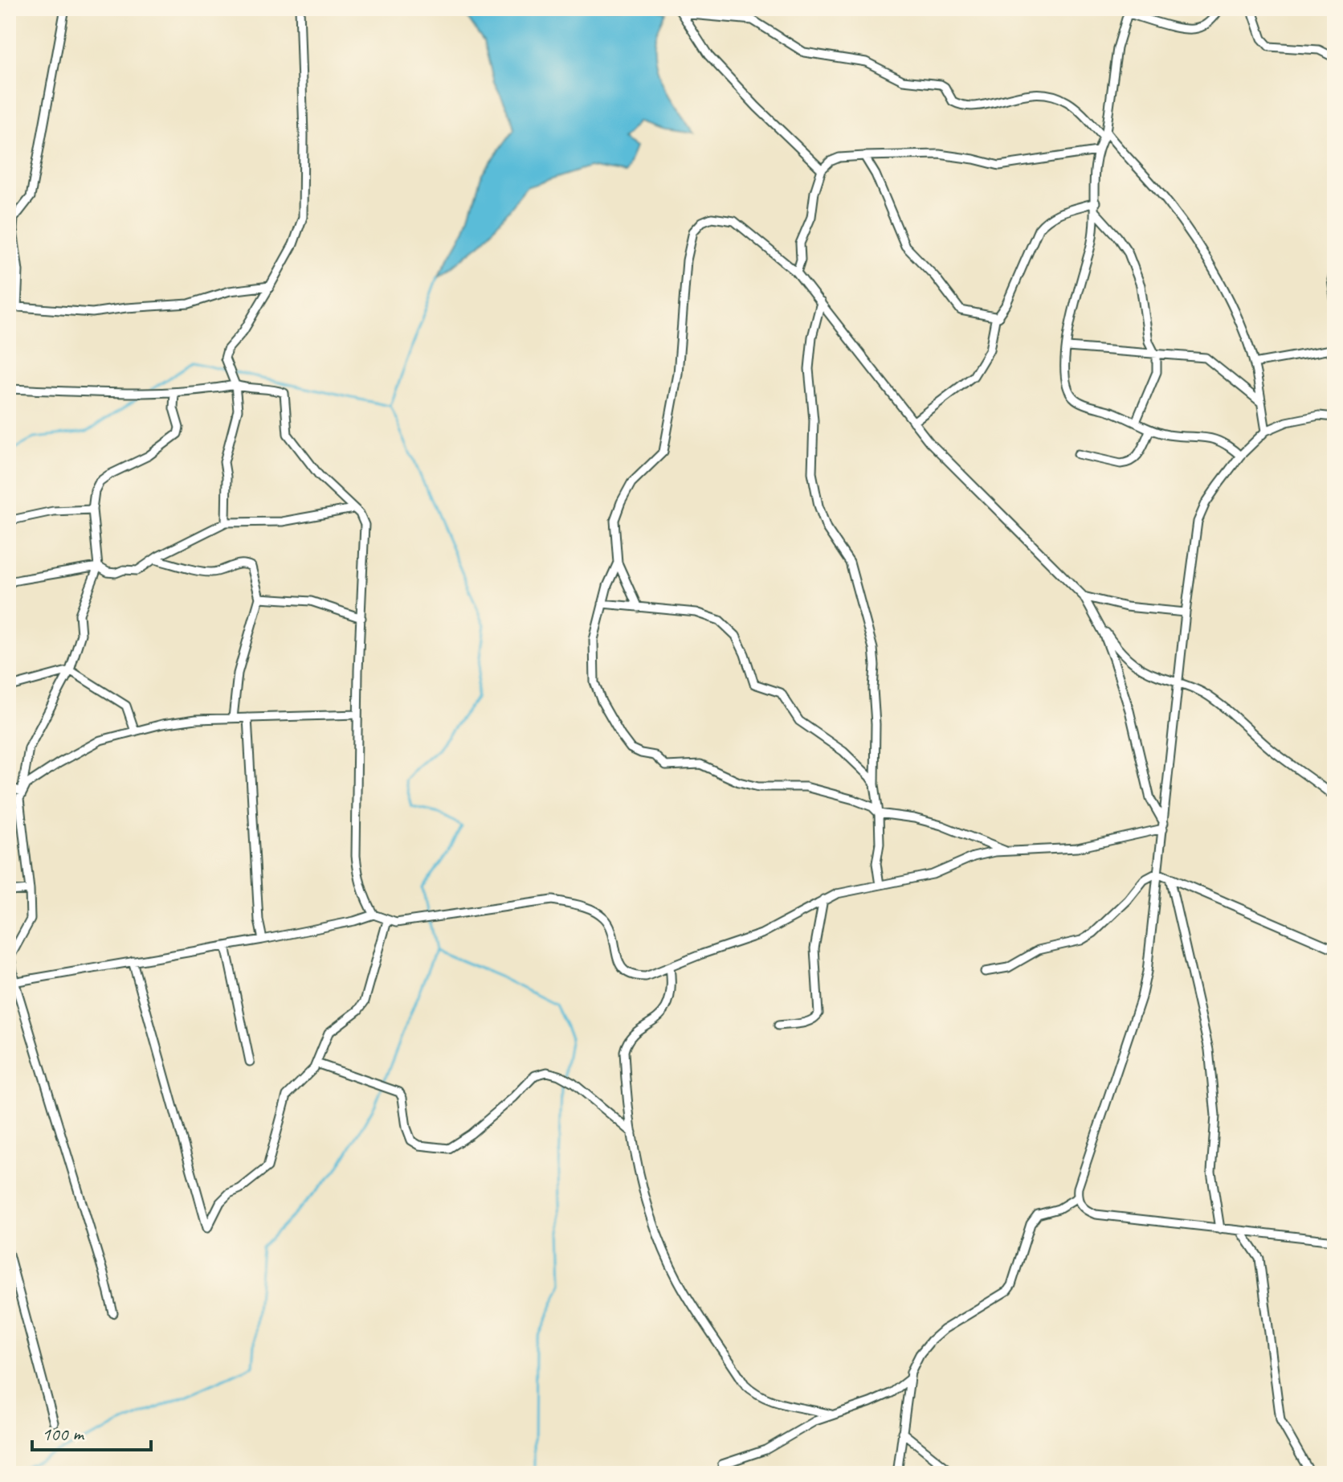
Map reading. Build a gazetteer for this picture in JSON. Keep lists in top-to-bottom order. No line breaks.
{"scale_bar":"100 m"}
